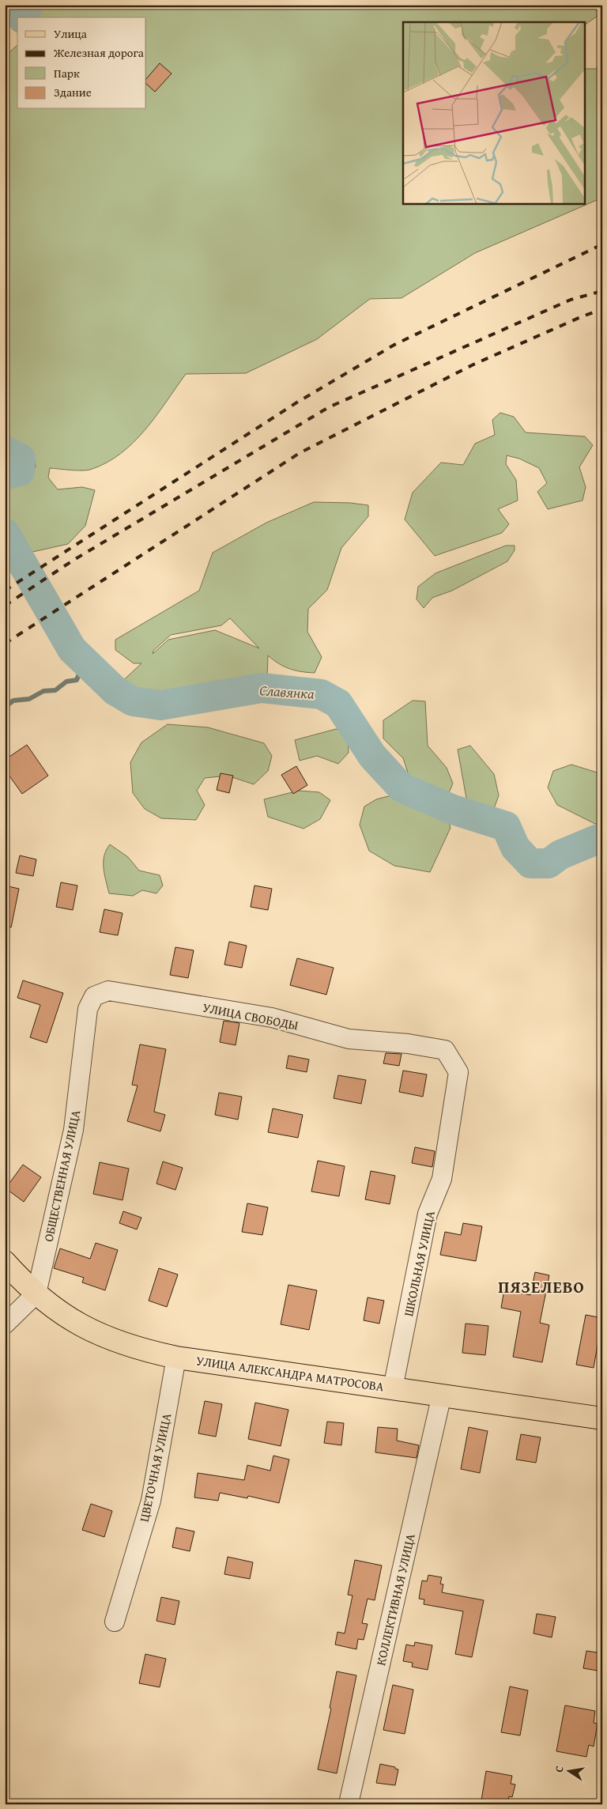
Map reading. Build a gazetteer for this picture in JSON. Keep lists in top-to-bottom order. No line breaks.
{"streets":{"main road":["УЛИЦА АЛЕКСАНДРА МАТРОСОВА"],"street":["УЛИЦА СВОБОДЫ","ОБЩЕСТВЕННАЯ УЛИЦА","ШКОЛЬНАЯ УЛИЦА","ЦВЕТОЧНАЯ УЛИЦА","КОЛЛЕКТИВНАЯ УЛИЦА"]},"crossings":[["УЛИЦА СВОБОДЫ","ОБЩЕСТВЕННАЯ УЛИЦА"],["УЛИЦА СВОБОДЫ","ШКОЛЬНАЯ УЛИЦА"],["ОБЩЕСТВЕННАЯ УЛИЦА","УЛИЦА АЛЕКСАНДРА МАТРОСОВА"],["ШКОЛЬНАЯ УЛИЦА","УЛИЦА АЛЕКСАНДРА МАТРОСОВА"],["УЛИЦА АЛЕКСАНДРА МАТРОСОВА","ЦВЕТОЧНАЯ УЛИЦА"],["УЛИЦА АЛЕКСАНДРА МАТРОСОВА","КОЛЛЕКТИВНАЯ УЛИЦА"]],"districts":["ПЯЗЕЛЕВО"],"water":["Славянка"],"legend":["Улица","Железная дорога","Парк","Здание"],"north":"left"}
